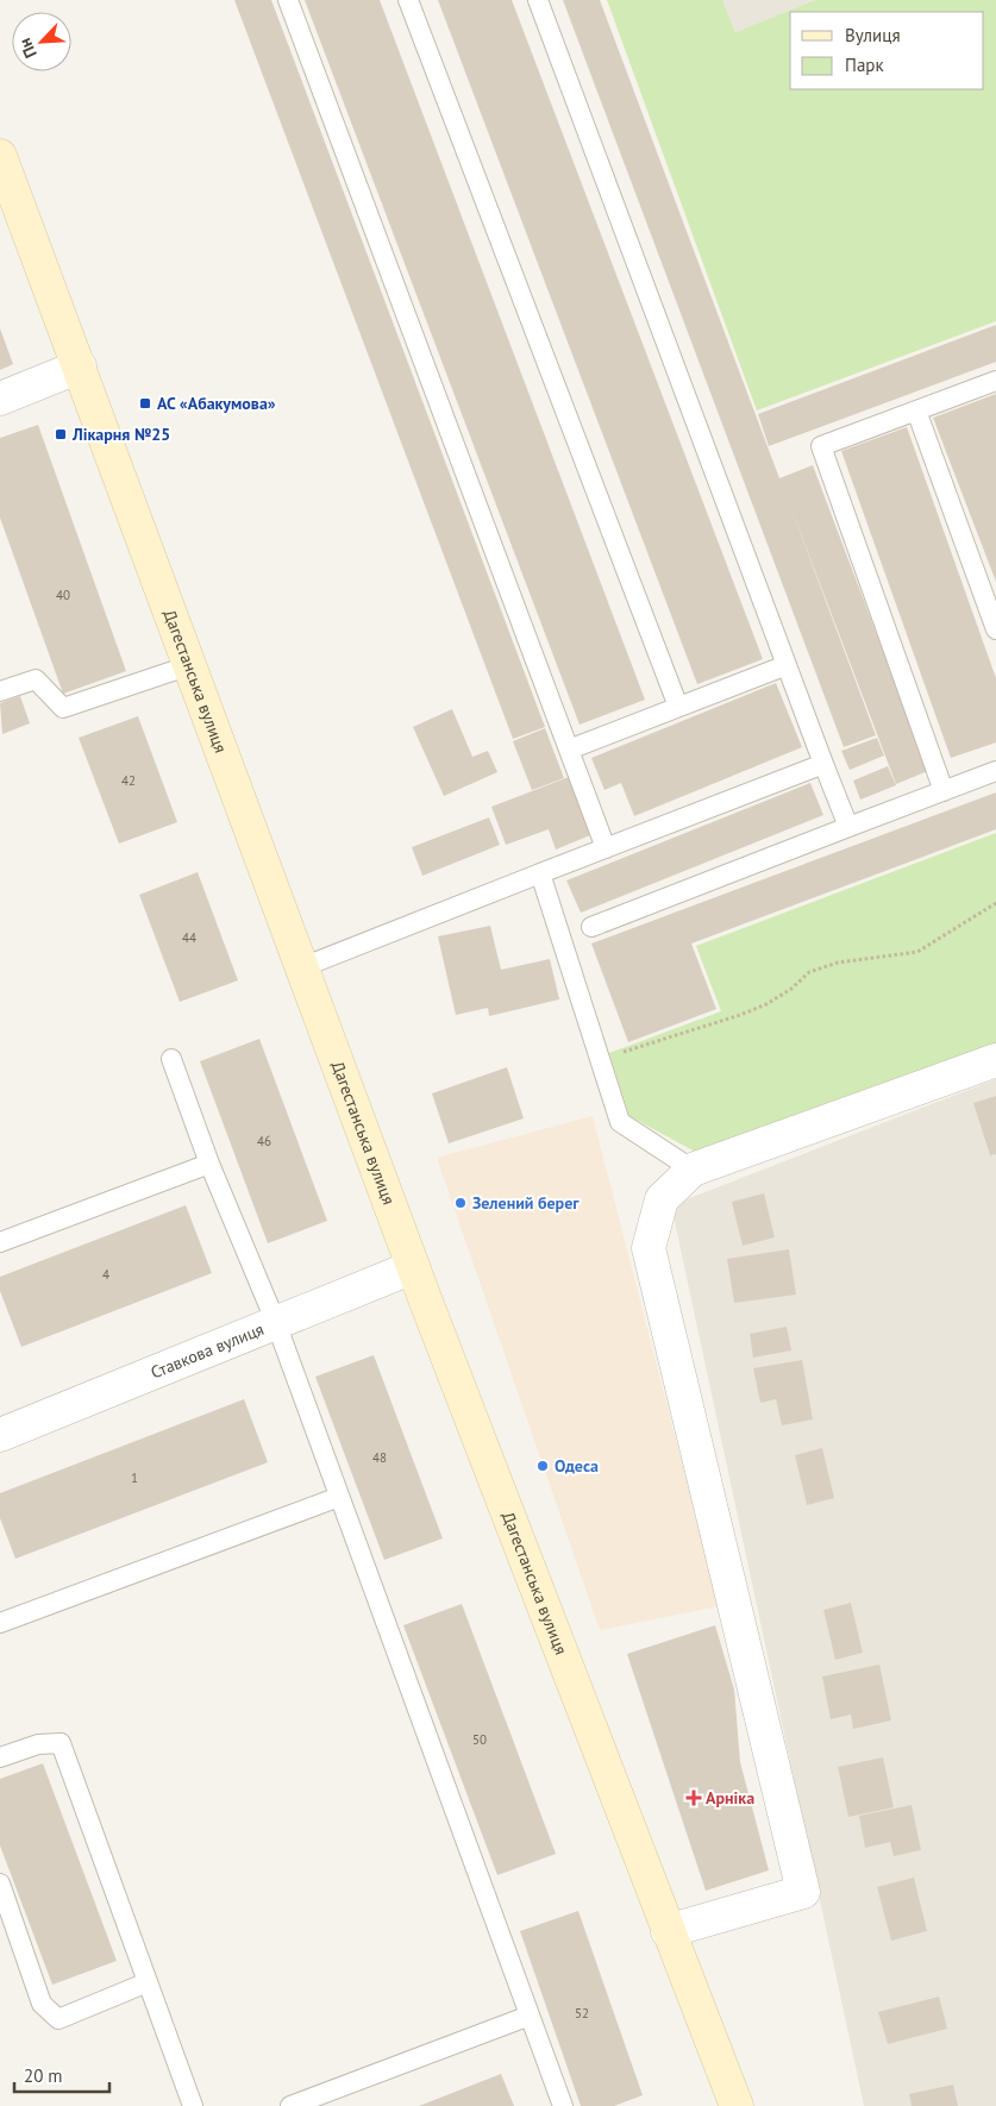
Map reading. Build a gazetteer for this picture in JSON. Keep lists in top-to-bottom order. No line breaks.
{"streets":{"street":["Дагестанська вулиця","Ставкова вулиця"]},"crossings":[["Дагестанська вулиця","Ставкова вулиця"]],"places":{"transit":["АС «Абакумова»","Лікарня №25"],"other":["Зелений берег","Одеса"],"health":["Арніка"]},"house_numbers":["40","42","44","46","4","48","1","50","52"],"legend":["Вулиця","Парк"],"scale_bar":"20 m","north":"bottom left"}
